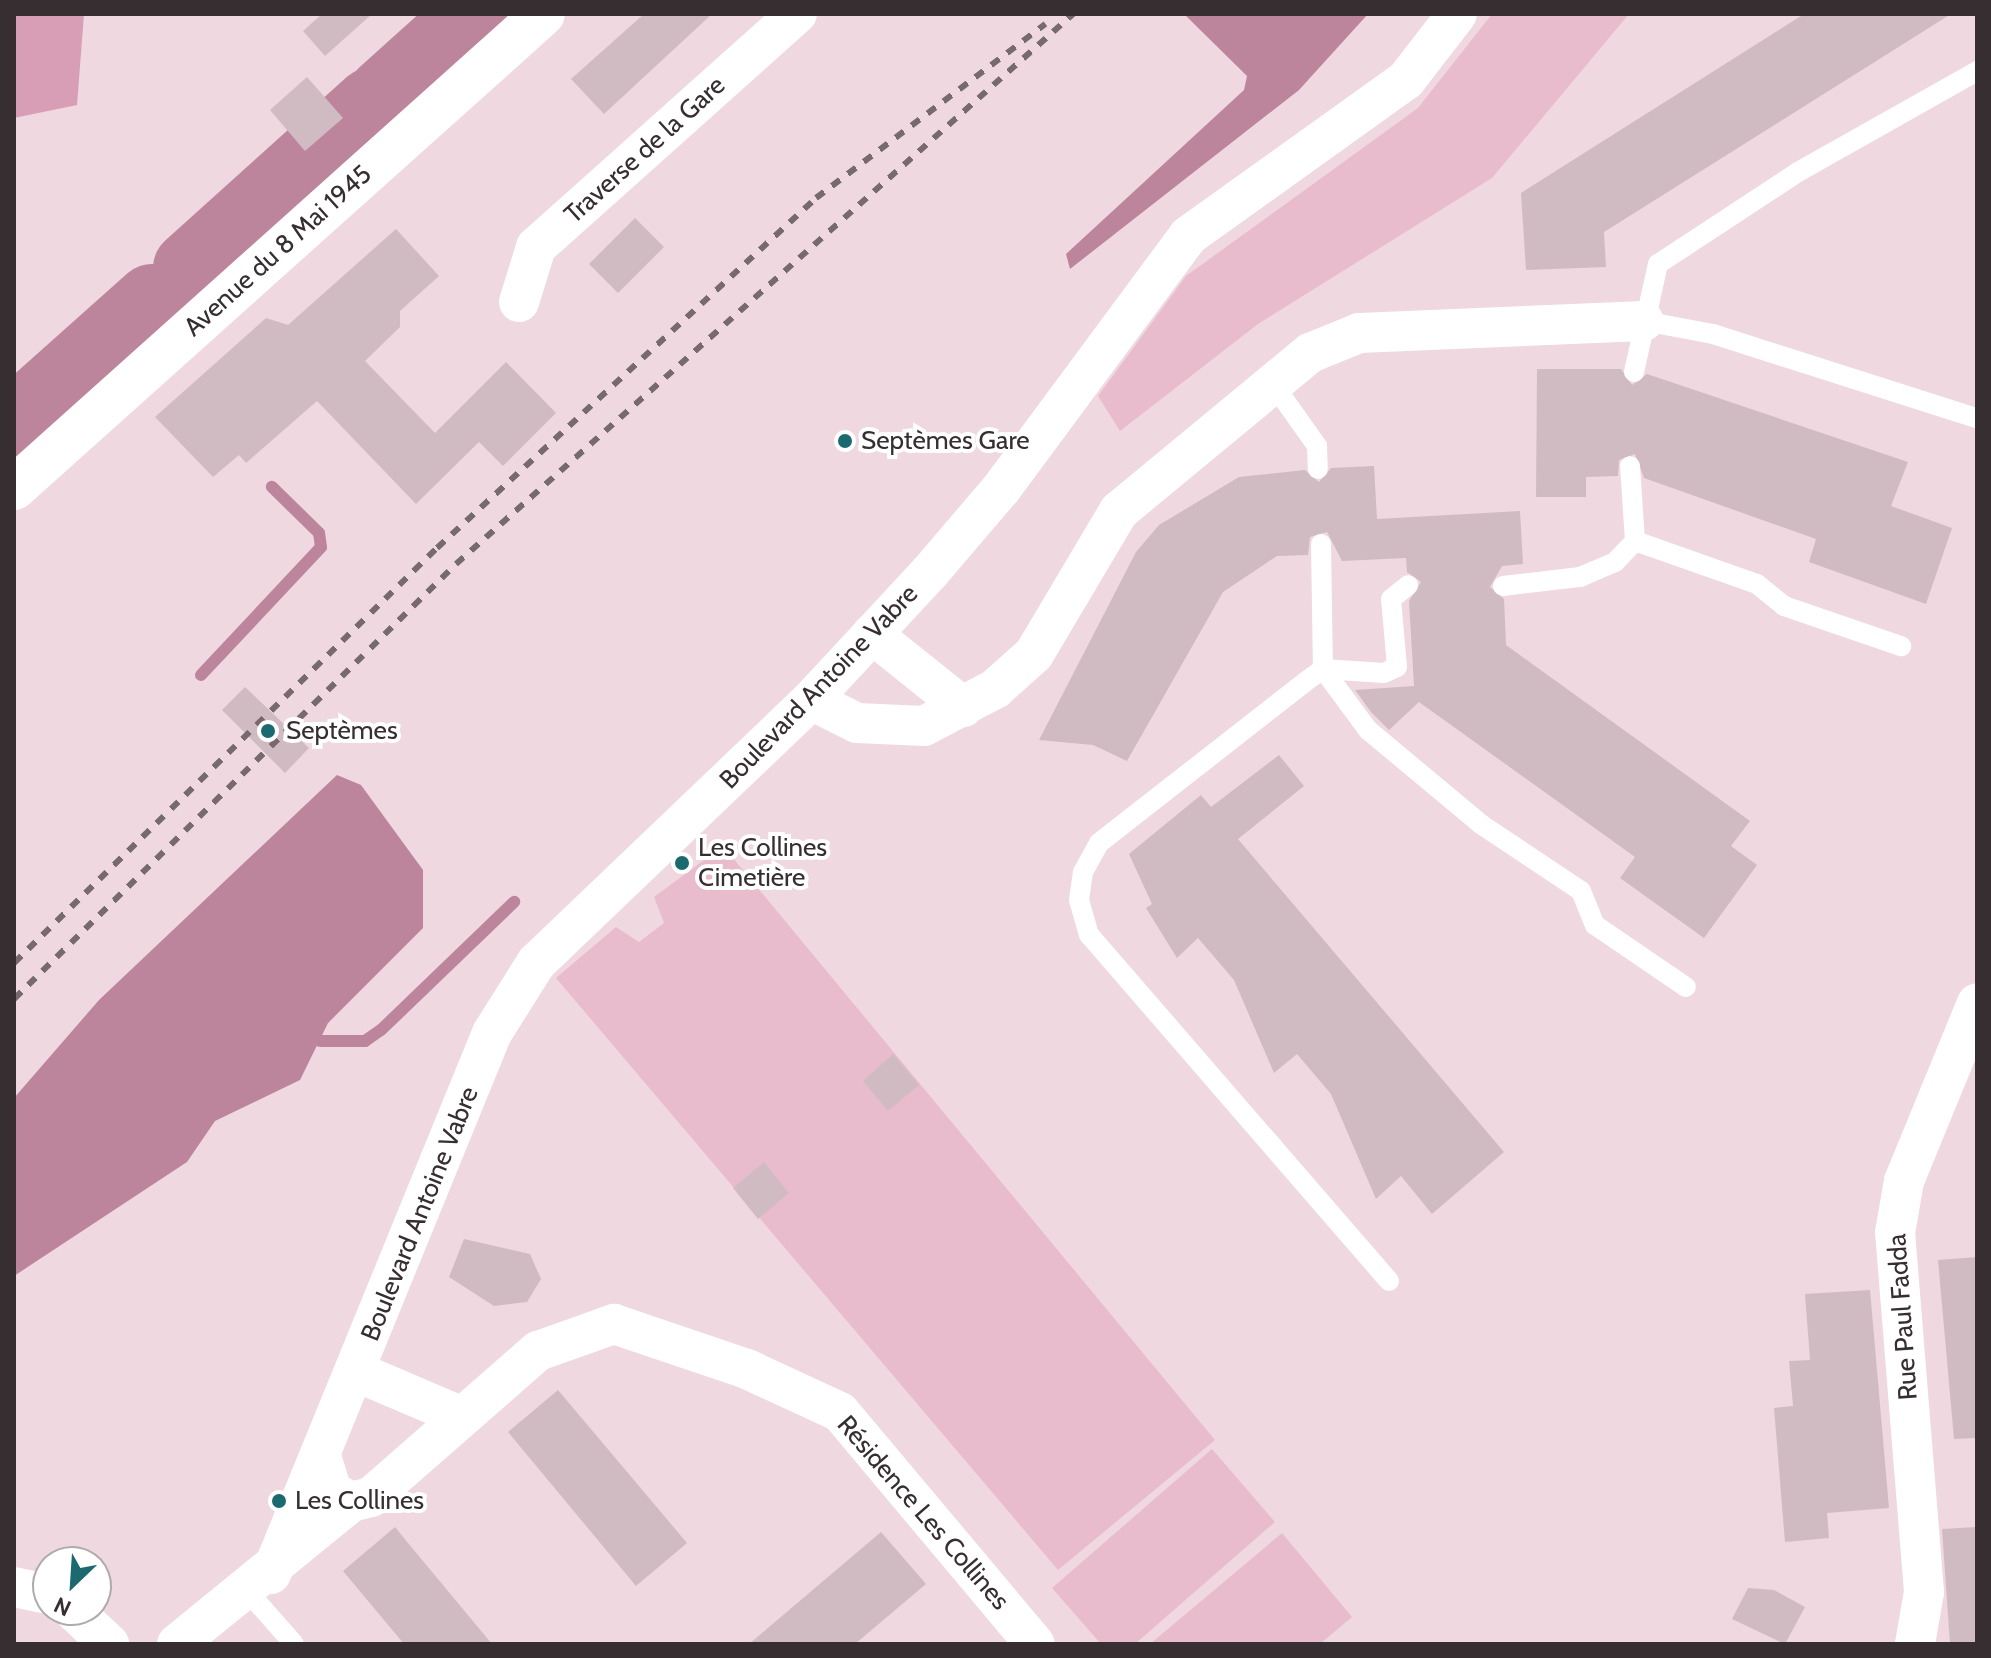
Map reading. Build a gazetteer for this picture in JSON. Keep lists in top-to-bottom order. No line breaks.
{"streets":{"main road":["Avenue du 8 Mai 1945"],"street":["Traverse de la Gare","Boulevard Antoine Vabre","Rue Paul Fadda","Résidence Les Collines"]},"crossings":[["Boulevard Antoine Vabre","Résidence Les Collines"]],"places":["Septèmes Gare","Septèmes","Les Collines Cimetière","Les Collines"],"north":"bottom left"}
